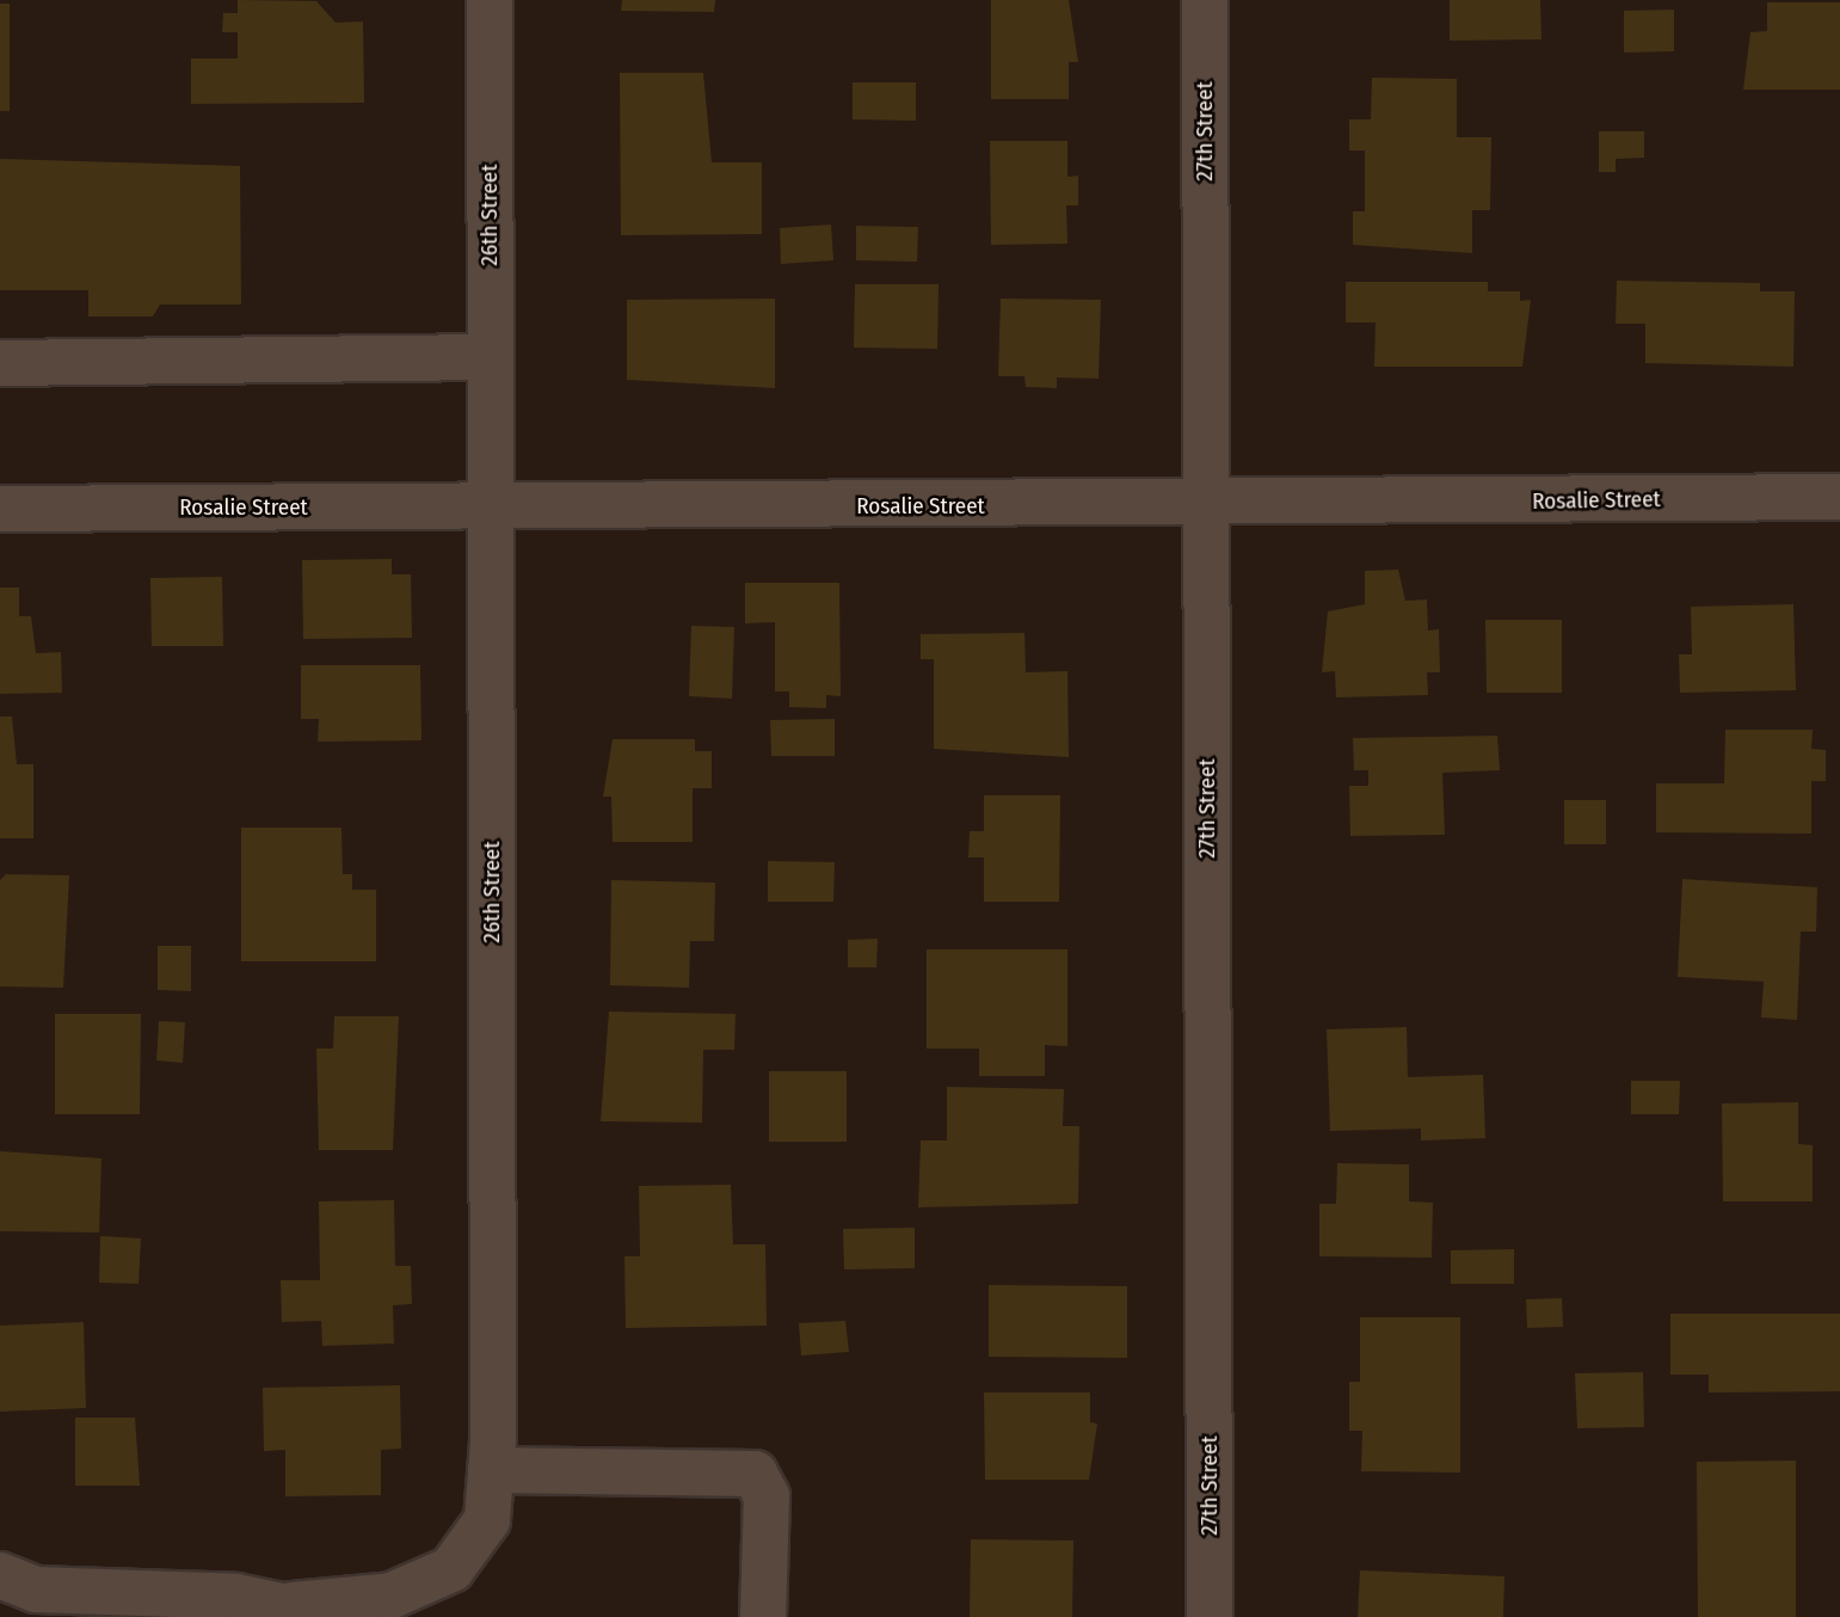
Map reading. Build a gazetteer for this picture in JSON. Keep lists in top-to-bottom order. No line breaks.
{"streets":{"street":["27th Street","26th Street","Rosalie Street"]},"crossings":[["27th Street","Rosalie Street"],["26th Street","Rosalie Street"]]}
